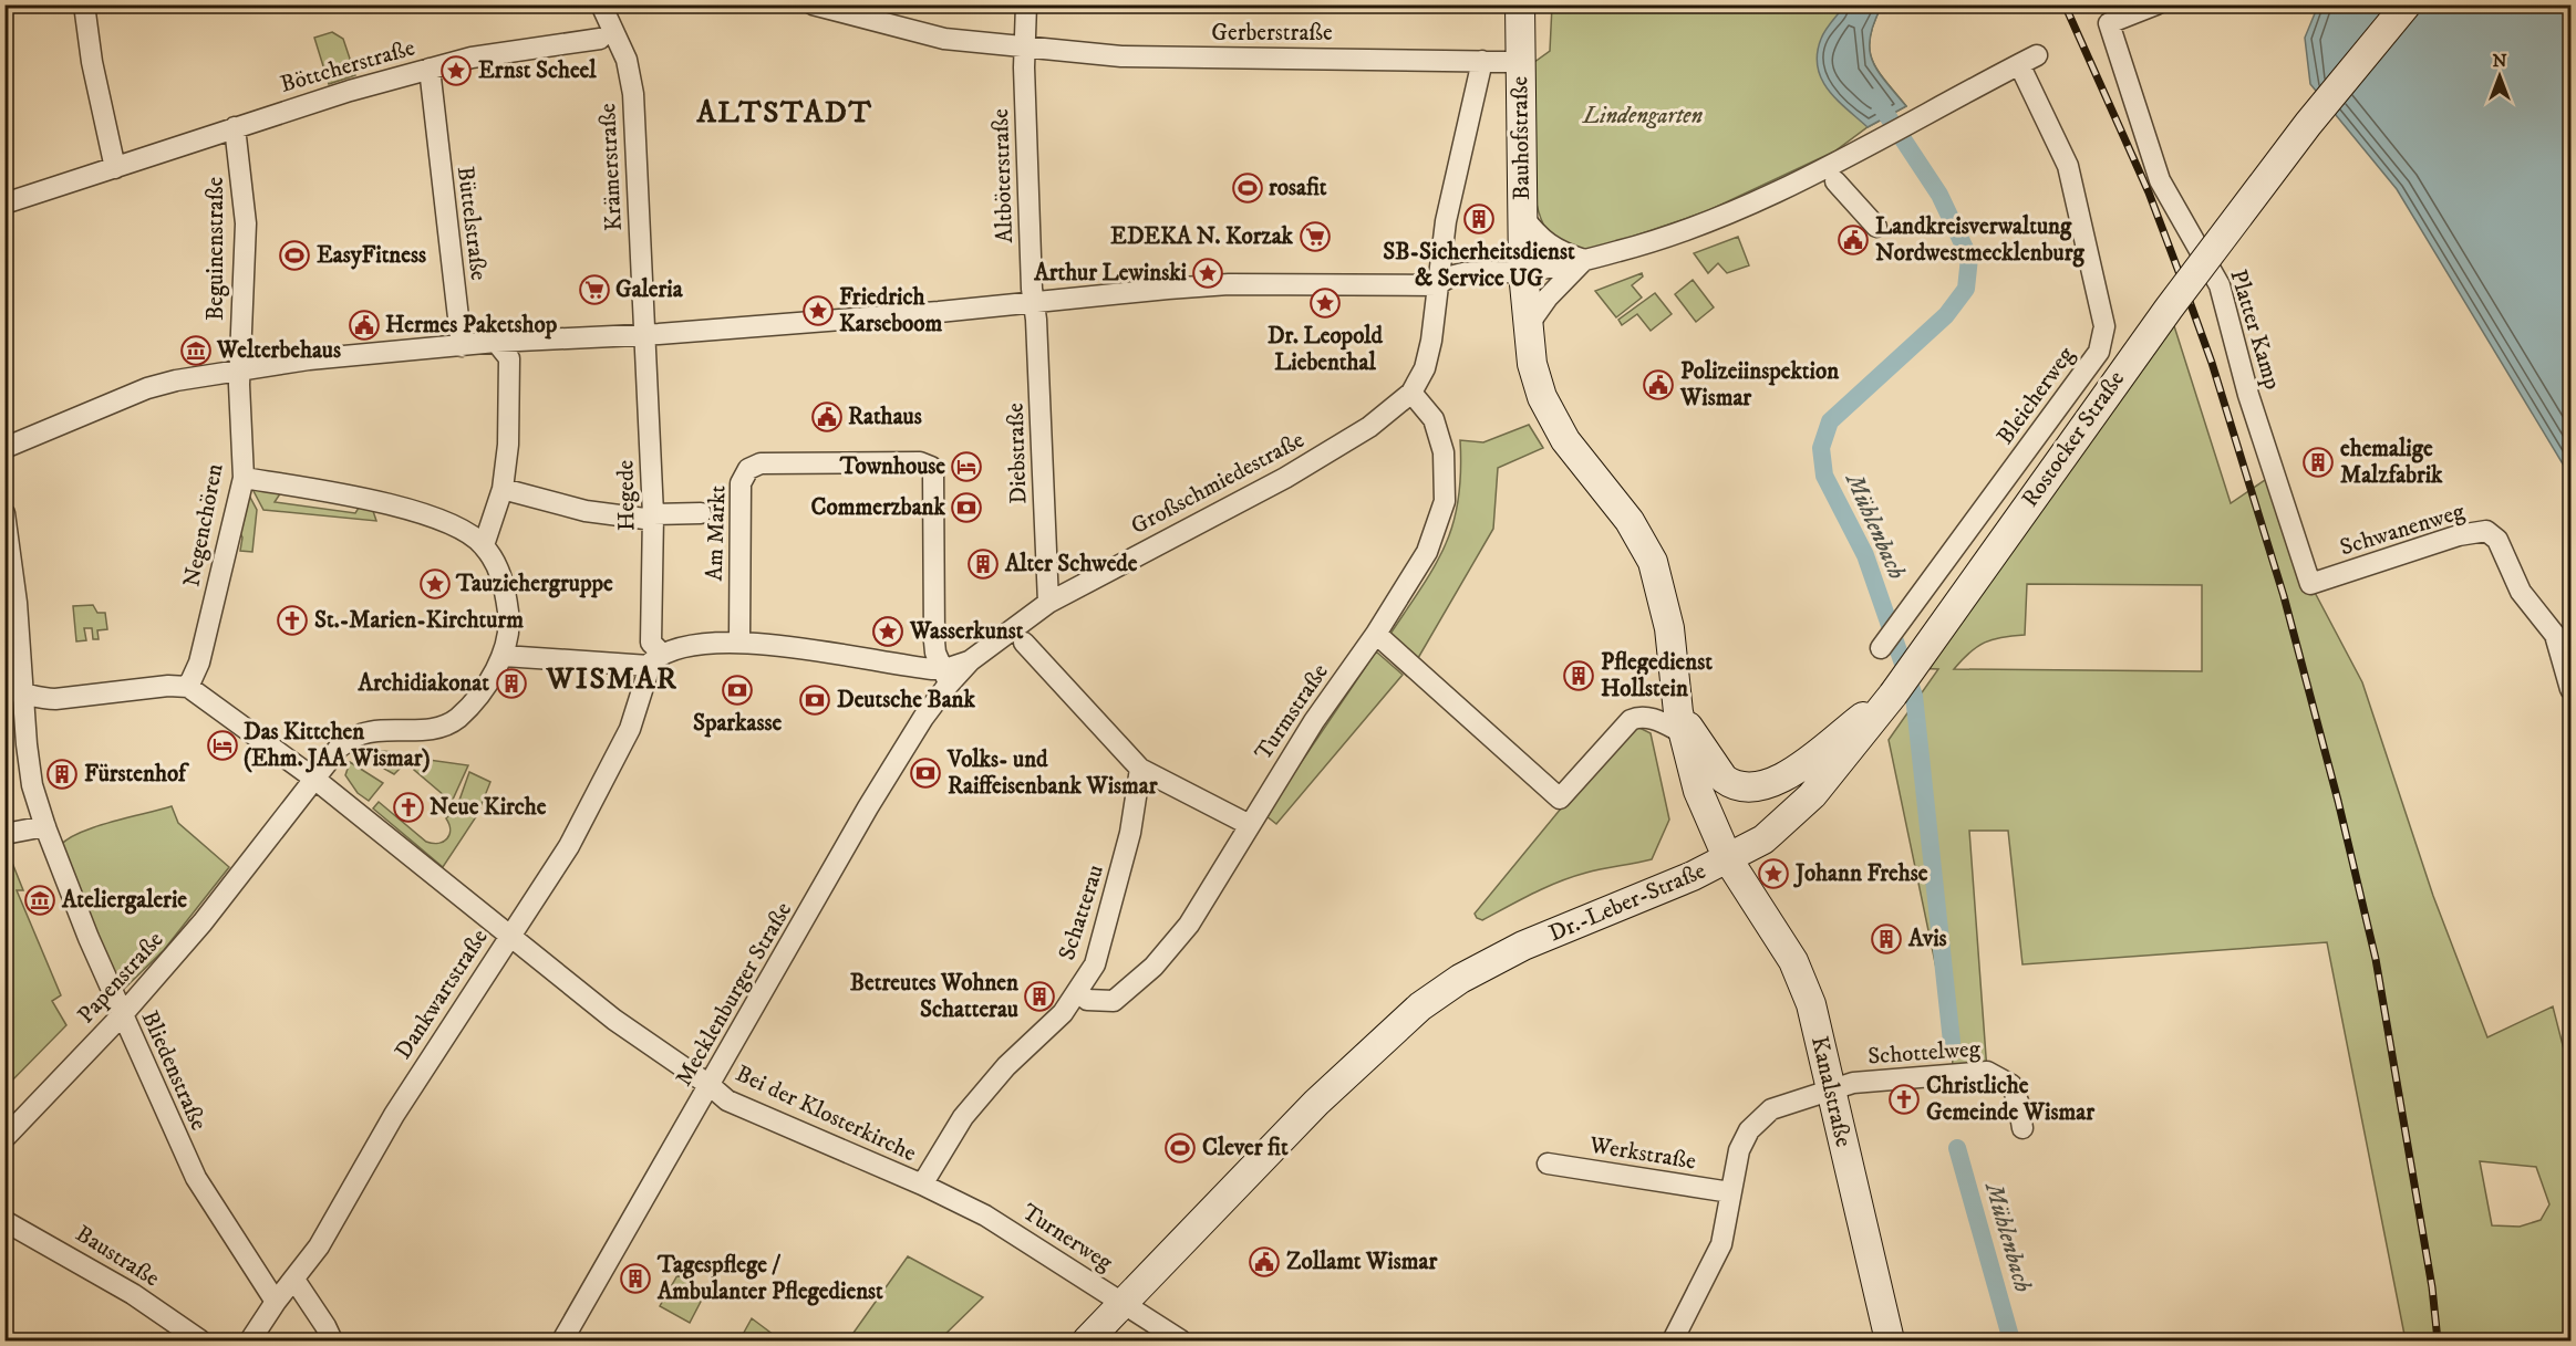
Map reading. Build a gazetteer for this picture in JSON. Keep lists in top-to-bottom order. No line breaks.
{"streets":{"main road":["Bauhofstraße","Rostocker Straße","Dr.-Leber-Straße","Kanalstraße"],"street":["Gerberstraße","Böttcherstraße","Krämerstraße","Altböterstraße","Büttelstraße","Beguinenstraße","Platter Kamp","Bleicherweg","Diebstraße","Großschmiedestraße","Hegede","Negenchören","Schwanenweg","Am Markt","Turmstraße","Schatterau","Papenstraße","Dankwartstraße","Mecklenburger Straße","Schottelweg","Bliedenstraße","Bei der Klosterkirche","Werkstraße","Turnerweg","Baustraße"]},"crossings":[["Gerberstraße","Bauhofstraße"],["Gerberstraße","Altböterstraße"],["Böttcherstraße","Büttelstraße"],["Böttcherstraße","Beguinenstraße"],["Bauhofstraße","Großschmiedestraße"],["Bauhofstraße","Dr.-Leber-Straße"],["Krämerstraße","Hegede"],["Altböterstraße","Diebstraße"],["Beguinenstraße","Negenchören"],["Platter Kamp","Schwanenweg"],["Rostocker Straße","Dr.-Leber-Straße"],["Rostocker Straße","Kanalstraße"],["Diebstraße","Großschmiedestraße"],["Großschmiedestraße","Turmstraße"],["Großschmiedestraße","Mecklenburger Straße"],["Hegede","Dankwartstraße"],["Negenchören","Bei der Klosterkirche"],["Turmstraße","Schatterau"],["Dr.-Leber-Straße","Kanalstraße"],["Dr.-Leber-Straße","Turnerweg"],["Schatterau","Bei der Klosterkirche"],["Schatterau","Turnerweg"],["Papenstraße","Bliedenstraße"],["Papenstraße","Bei der Klosterkirche"],["Dankwartstraße","Bliedenstraße"],["Dankwartstraße","Bei der Klosterkirche"],["Mecklenburger Straße","Bei der Klosterkirche"],["Schottelweg","Kanalstraße"],["Schottelweg","Werkstraße"],["Bei der Klosterkirche","Turnerweg"]],"districts":["ALTSTADT","WISMAR"],"water":["Mühlenbach"],"parks":["Lindengarten"],"places":{"place":["Ernst Scheel","Arthur Lewinski","Dr. Leopold Liebenthal","Friedrich Karseboom","Tauziehergruppe","Wasserkunst","Johann Frehse"],"sports":["rosafit","EasyFitness","Clever fit"],"building":["SB-Sicherheitsdienst & Service UG","ehemalige Malzfabrik","Alter Schwede","Pflegedienst Hollstein","Archidiakonat","Fürstenhof","Avis","Betreutes Wohnen Schatterau","Tagespflege / Ambulanter Pflegedienst"],"supermarket":["EDEKA N. Korzak","Galeria"],"public building":["Landkreisverwaltung Nordwestmecklenburg","Hermes Paketshop","Polizeiinspektion Wismar","Rathaus","Zollamt Wismar"],"museum":["Welterbehaus","Ateliergalerie"],"hotel":["Townhouse","Das Kittchen (Ehm. JAA Wismar)"],"bank":["Commerzbank","Sparkasse","Deutsche Bank","Volks- und Raiffeisenbank Wismar"],"church":["St.-Marien-Kirchturm","Neue Kirche","Christliche Gemeinde Wismar"]},"north":"top"}
